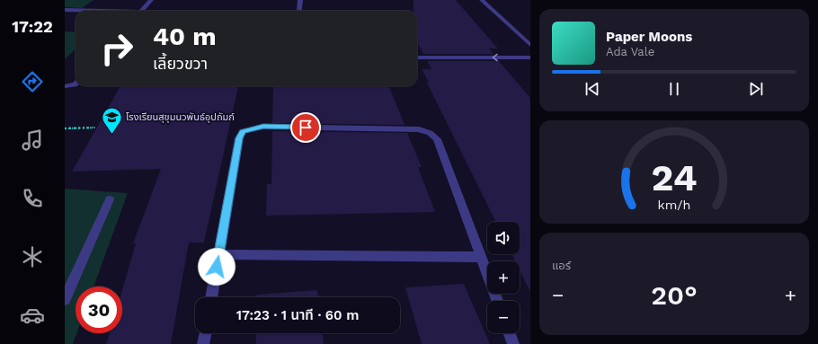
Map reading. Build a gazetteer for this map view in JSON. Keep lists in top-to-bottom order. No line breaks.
{"places":{"school or university":["โรงเรียนสุขุมนวพันธ์อุปถัมภ์"]},"page":{"tabs":"17:22","turn":["40 m","เลี้ยวขวา"],"song":["Paper Moons","Ada Vale"],"map_buttons":["+","−"],"tile":"แอร์","heat":["−","20°","+"],"limit":"30","trip":"17:23 · 1 นาที · 60 m","gauge":["24","km/h"]}}
